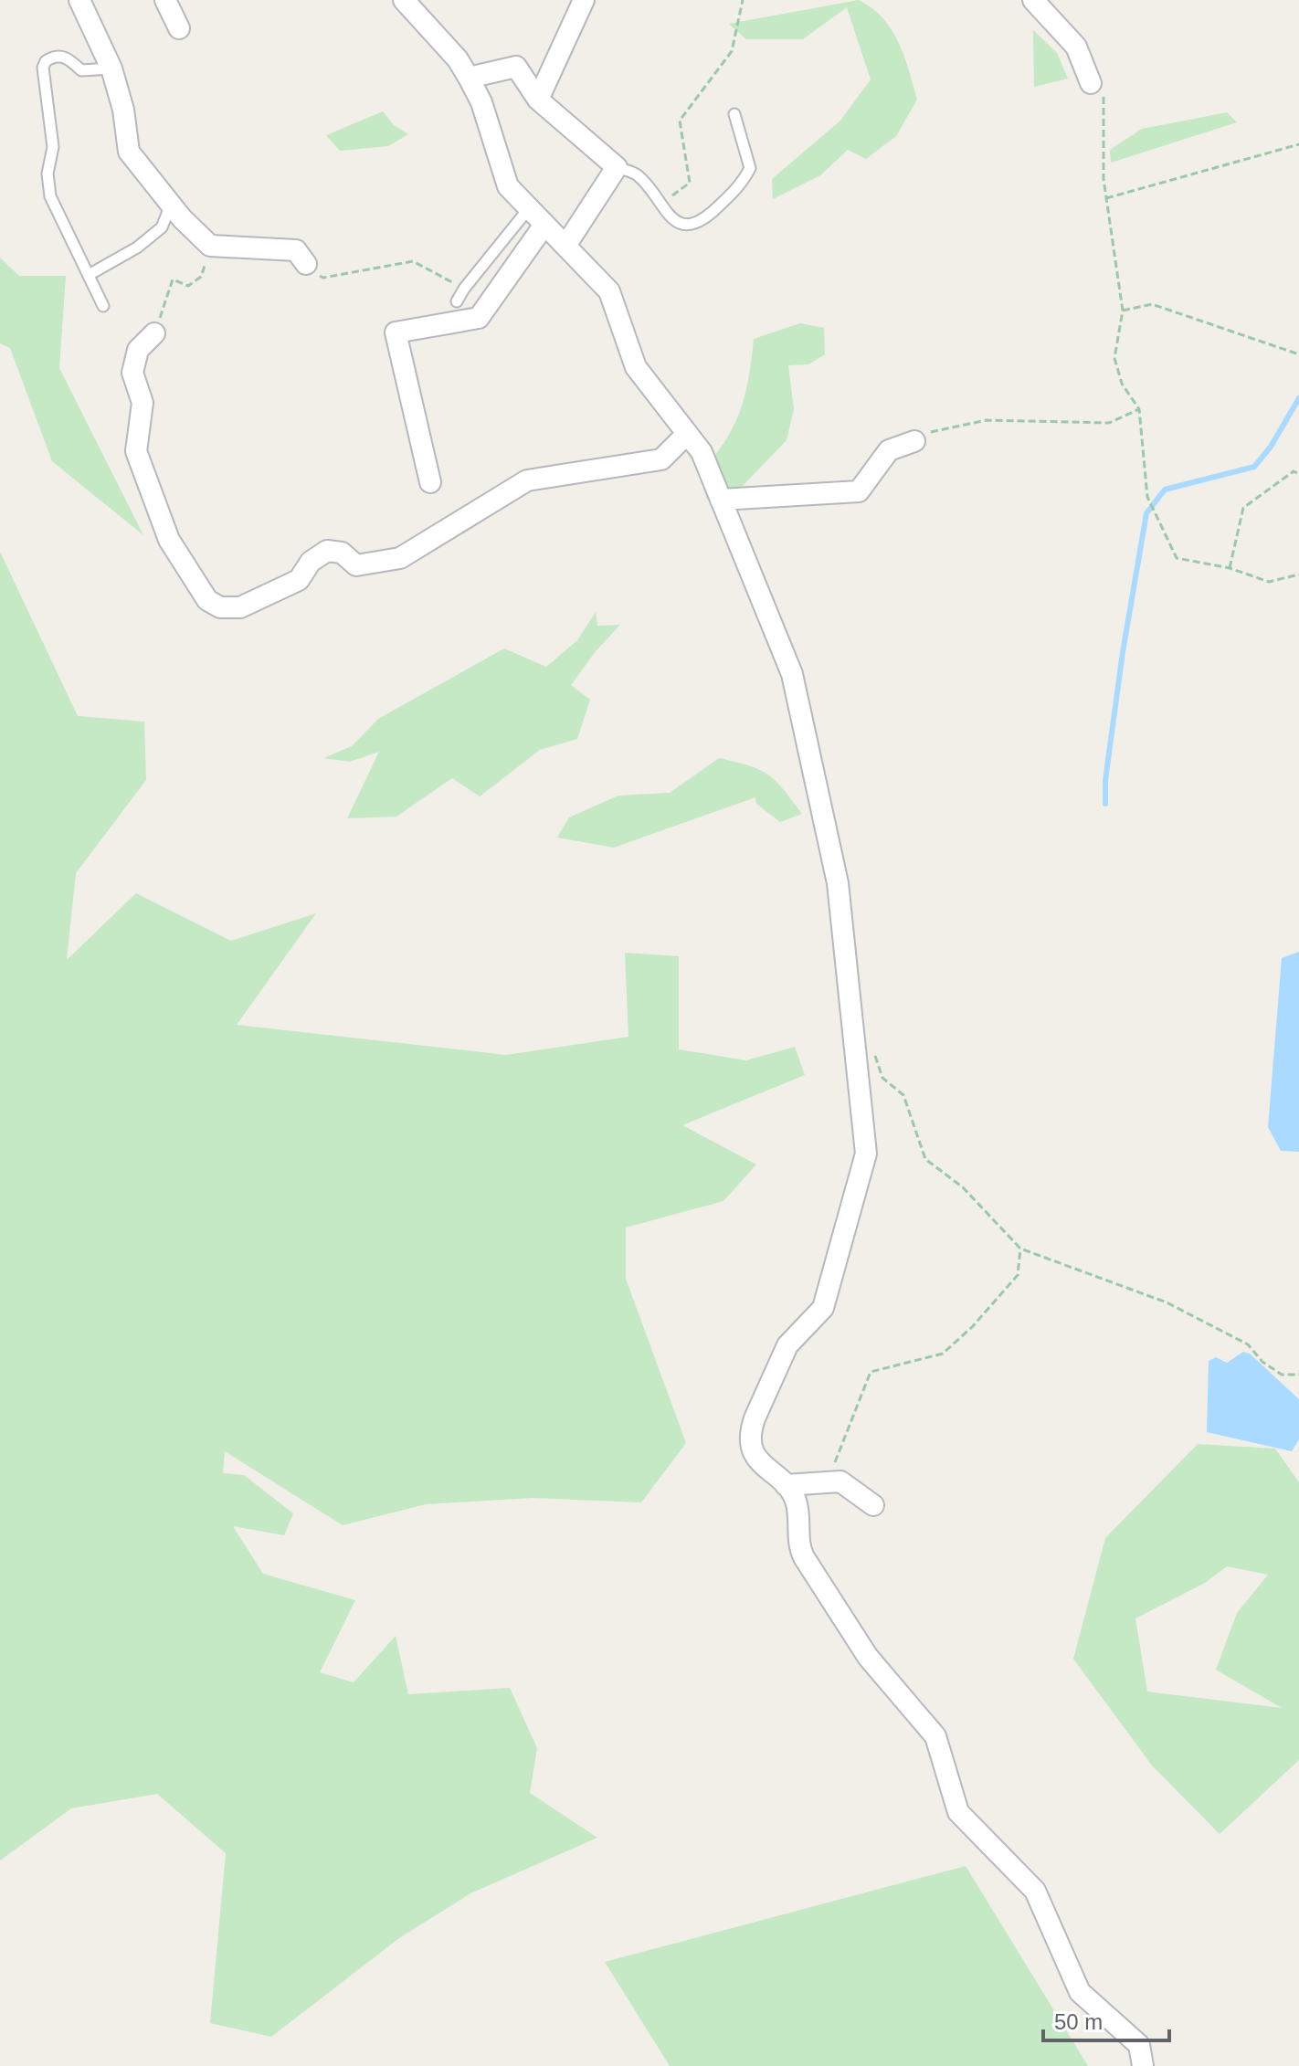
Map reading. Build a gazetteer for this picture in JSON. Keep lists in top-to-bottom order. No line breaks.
{"scale_bar":"50 m"}
